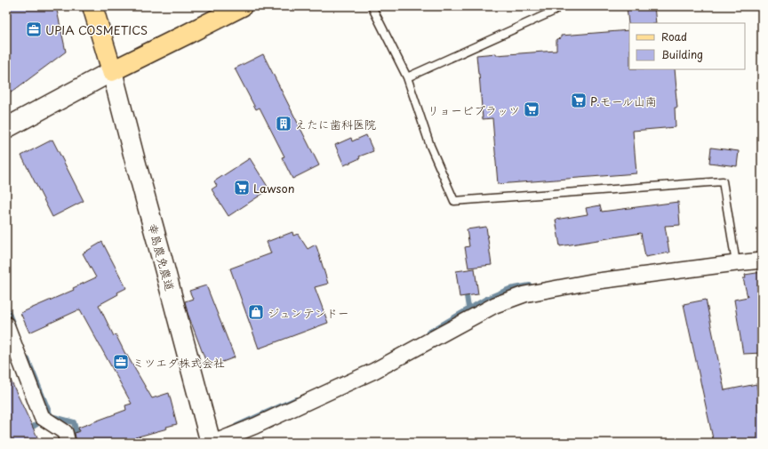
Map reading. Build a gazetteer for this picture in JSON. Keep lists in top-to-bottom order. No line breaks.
{"streets":{"street":["幸島農免農道"]},"places":{"office":["UPIA COSMETICS","ミツエダ株式会社"],"supermarket":["P.モール山南","リョービプラッツ","Lawson"],"building":["えたに歯科医院"],"shop":["ジュンテンドー"]},"legend":["Road","Building"]}
